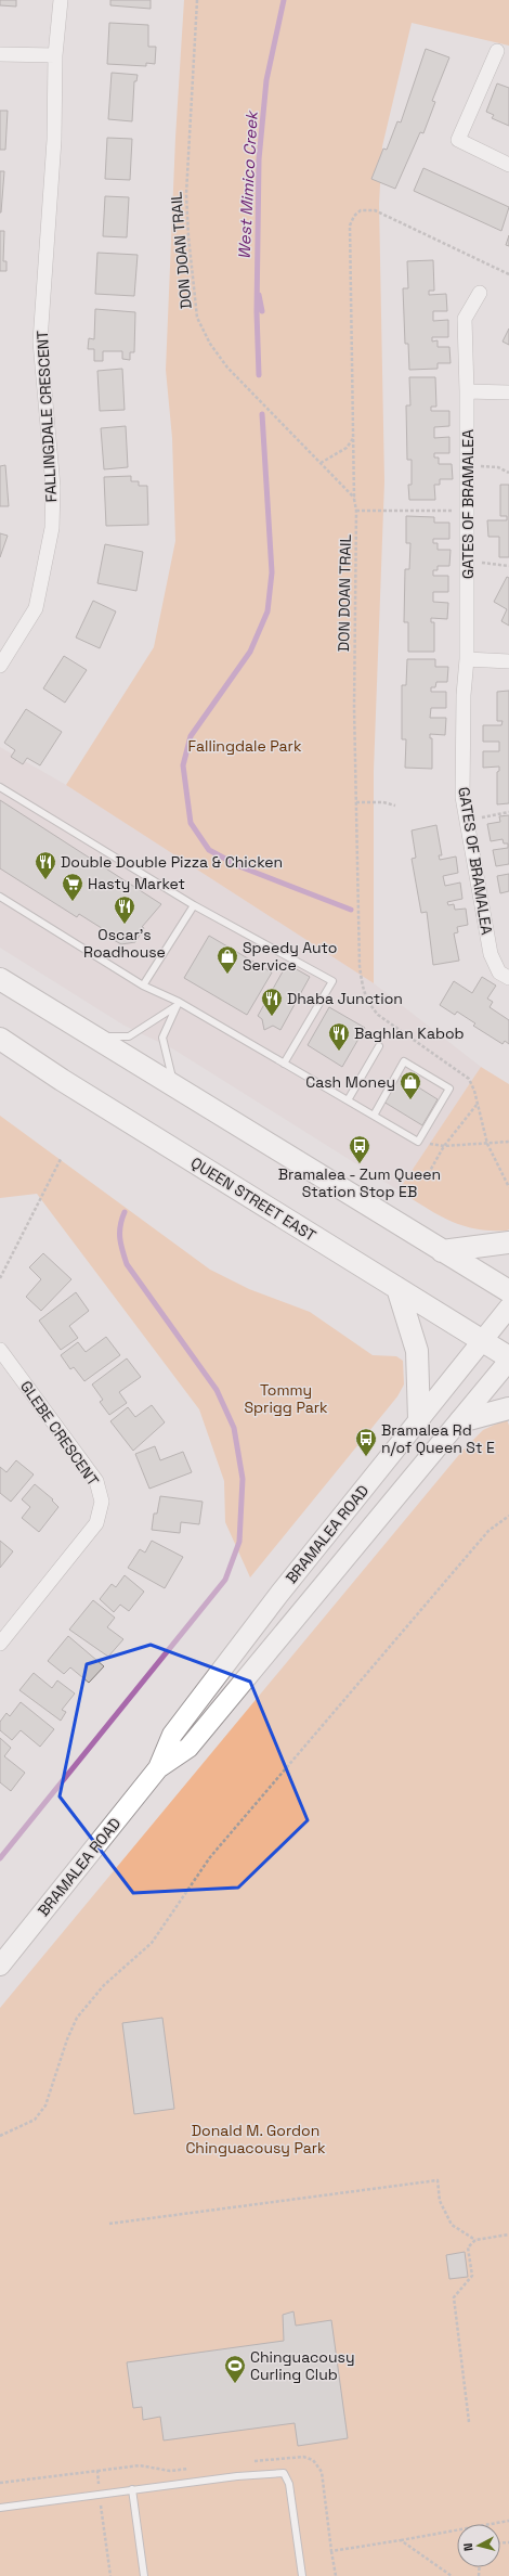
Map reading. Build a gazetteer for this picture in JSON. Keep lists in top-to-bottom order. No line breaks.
{"streets":{"main road":["QUEEN STREET EAST","BRAMALEA ROAD"],"street":["FALLINGDALE CRESCENT","GATES OF BRAMALEA","GLEBE CRESCENT"],"path":["DON DOAN TRAIL"]},"crossings":[["QUEEN STREET EAST","BRAMALEA ROAD"]],"water":["West Mimico Creek"],"parks":["Fallingdale Park","Tommy Sprigg Park","Donald M. Gordon Chinguacousy Park"],"places":{"restaurant":["Double Double Pizza & Chicken","Oscar's Roadhouse","Dhaba Junction","Baghlan Kabob"],"supermarket":["Hasty Market"],"shop":["Speedy Auto Service","Cash Money"],"bus stop":["Bramalea - Zum Queen Station Stop EB","Bramalea Rd n/of Queen St E"],"sports":["Chinguacousy Curling Club"]},"north":"left"}
